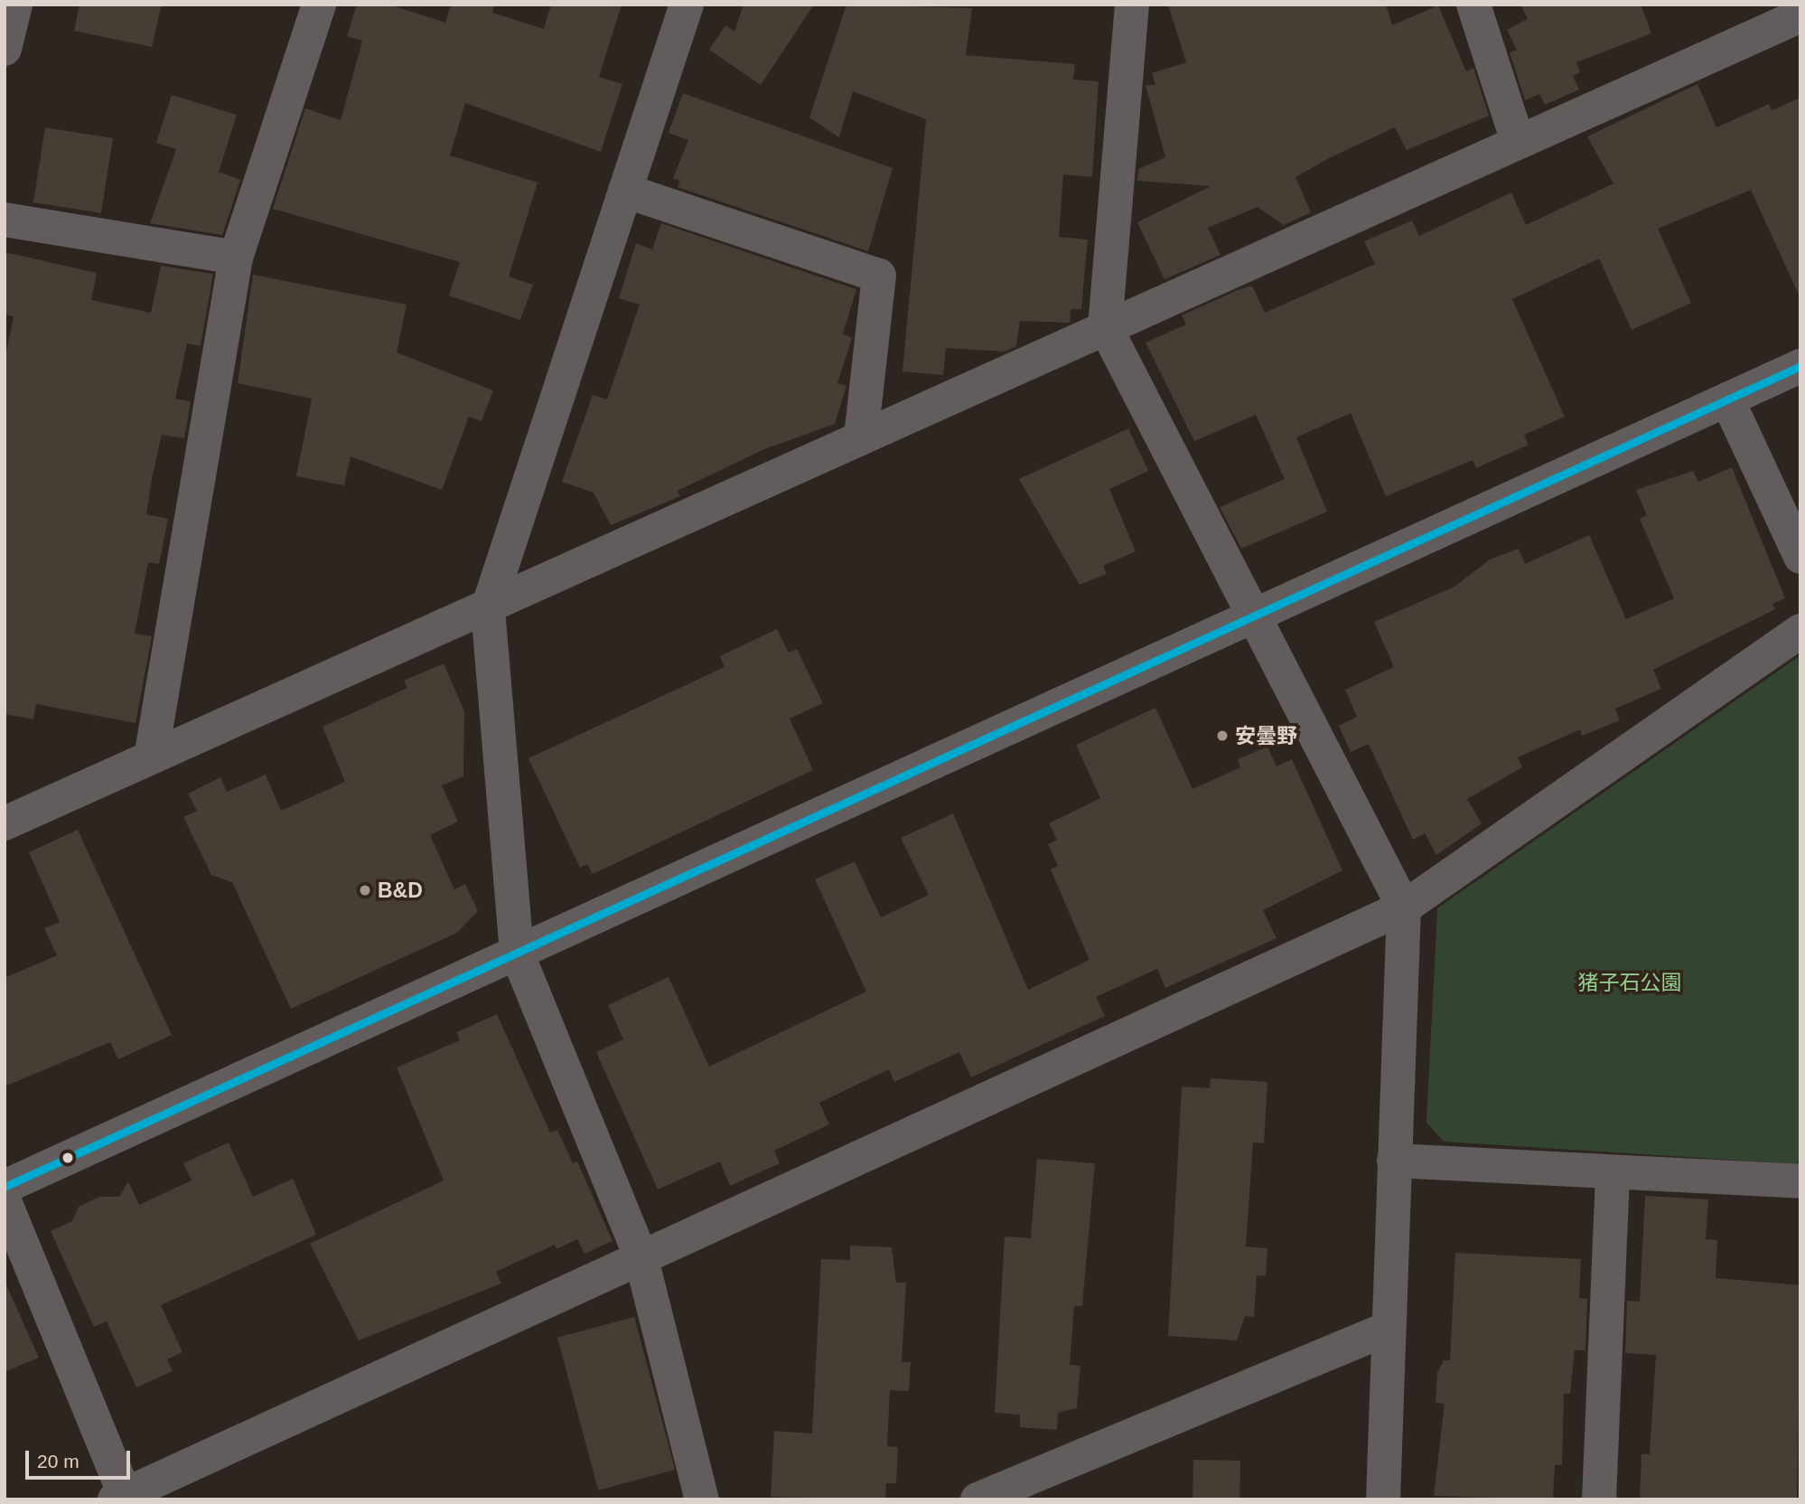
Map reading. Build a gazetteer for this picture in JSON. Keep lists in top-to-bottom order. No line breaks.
{"parks":["猪子石公園"],"places":["安曇野","B&D"],"scale_bar":"20 m"}
